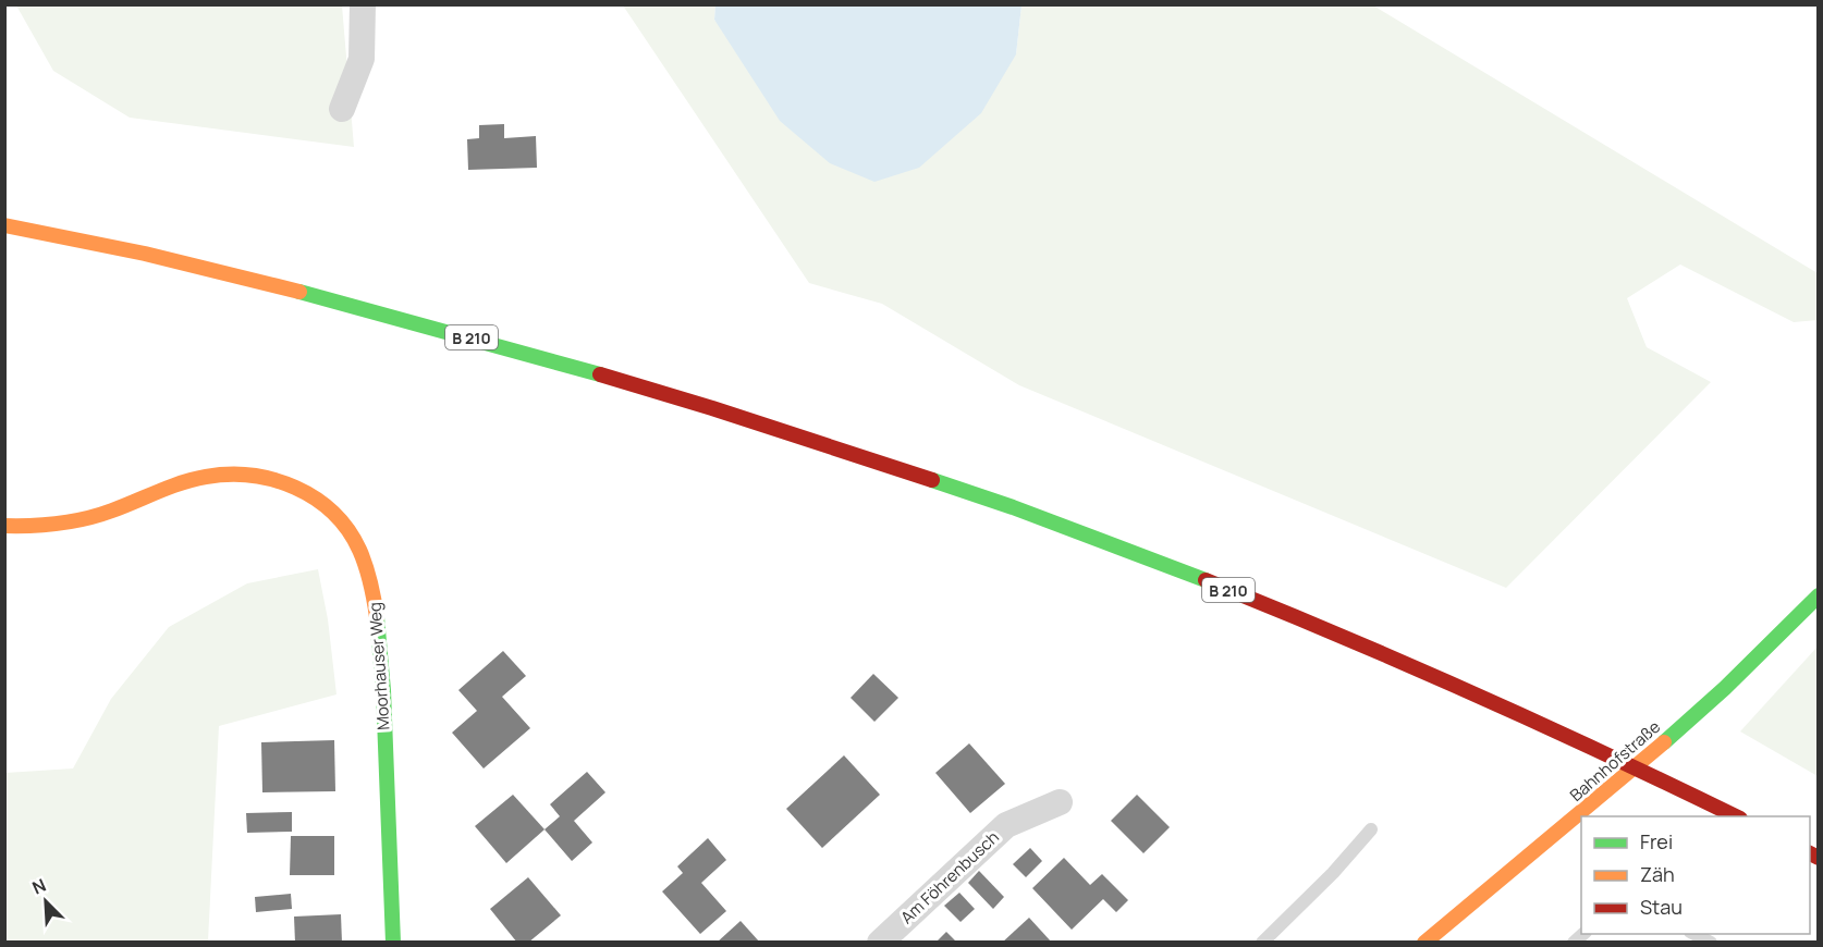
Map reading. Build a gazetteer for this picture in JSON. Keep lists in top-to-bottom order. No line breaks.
{"streets":{"main road":["B 210","Moorhauser Weg","Bahnhofstraße"],"street":["Am Föhrenbusch"]},"legend":["Frei","Zäh","Stau"],"north":"top left"}
